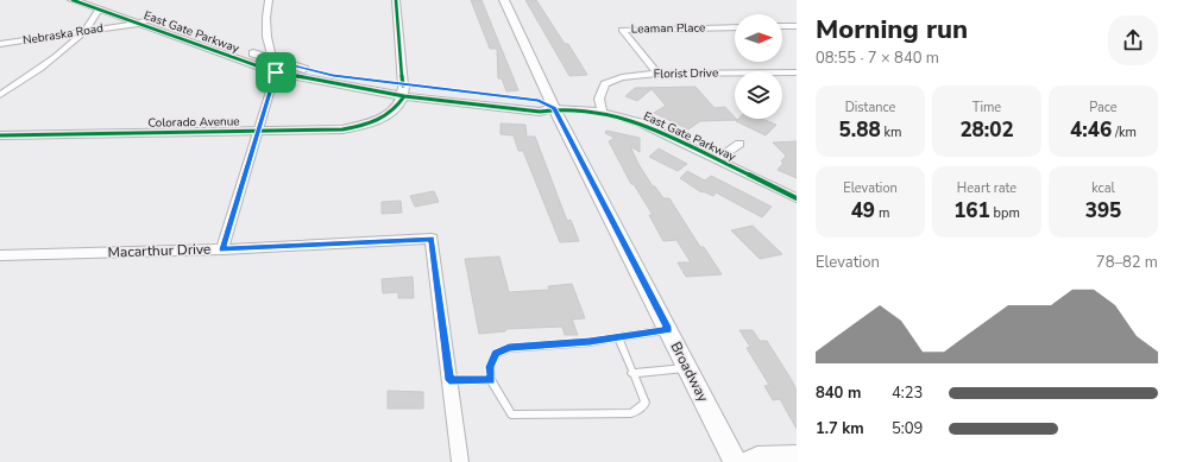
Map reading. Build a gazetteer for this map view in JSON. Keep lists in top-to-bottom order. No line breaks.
{"streets":{"main road":["Broadway"],"street":["Leaman Place","East Gate Parkway","Nebraska Road","Florist Drive","Colorado Avenue","Macarthur Drive"]},"crossings":[["Leaman Place","Florist Drive"],["East Gate Parkway","Nebraska Road"],["East Gate Parkway","Florist Drive"],["East Gate Parkway","Colorado Avenue"],["East Gate Parkway","Broadway"]],"north":"right","page":{"heading":["Morning run","08:55 · 7 × 840 m"],"stats":[["Distance","5.88 km"],["Time","28:02"],["Pace","4:46 /km"],["Elevation","49 m"],["Heart rate","161 bpm"],["kcal","395"]],"chart":["Elevation","78–82 m"],"list":[{"name":"840 m","note":"4:23"},{"name":"1.7 km","note":"5:09"}]}}
